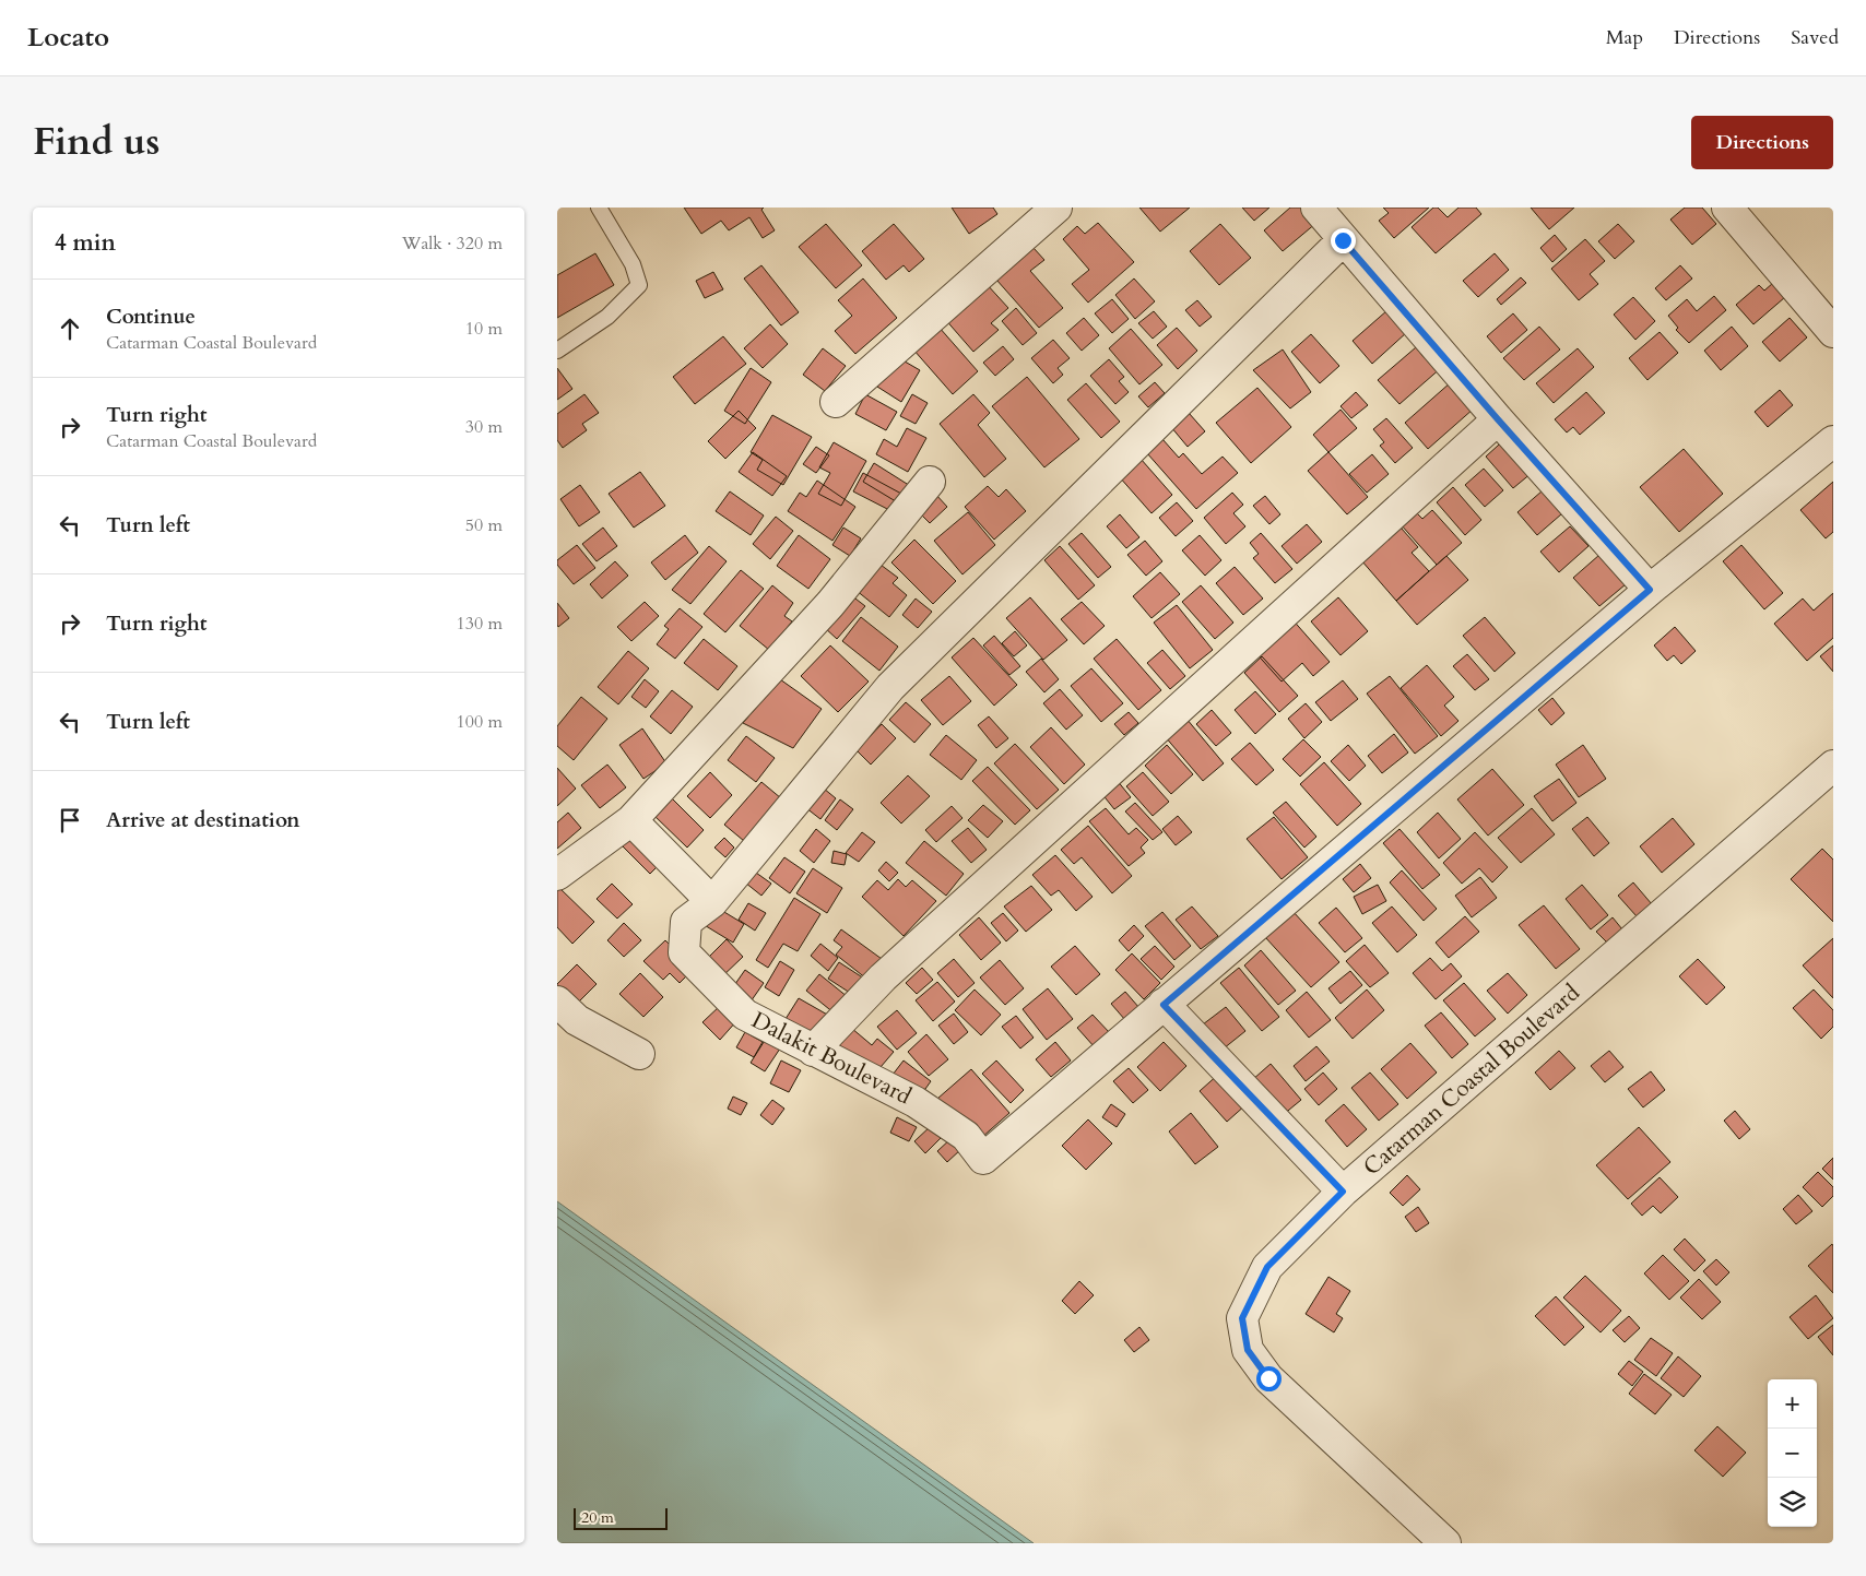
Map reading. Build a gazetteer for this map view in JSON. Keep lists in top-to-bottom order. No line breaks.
{"streets":{"street":["Dalakit Boulevard","Catarman Coastal Boulevard"]},"scale_bar":"20 m","page":{"header":"Locato","nav":["Map","Directions","Saved"],"title":"Find us","buttons":"Directions","heading":["4 min","Walk · 320 m"],"list":[["Continue","Catarman Coastal Boulevard","10 m"],["Turn right","Catarman Coastal Boulevard","30 m"],["Turn left","50 m"],["Turn right","130 m"],["Turn left","100 m"],"Arrive at destination"],"map_buttons":["+","−"],"scale":"20 m"}}
